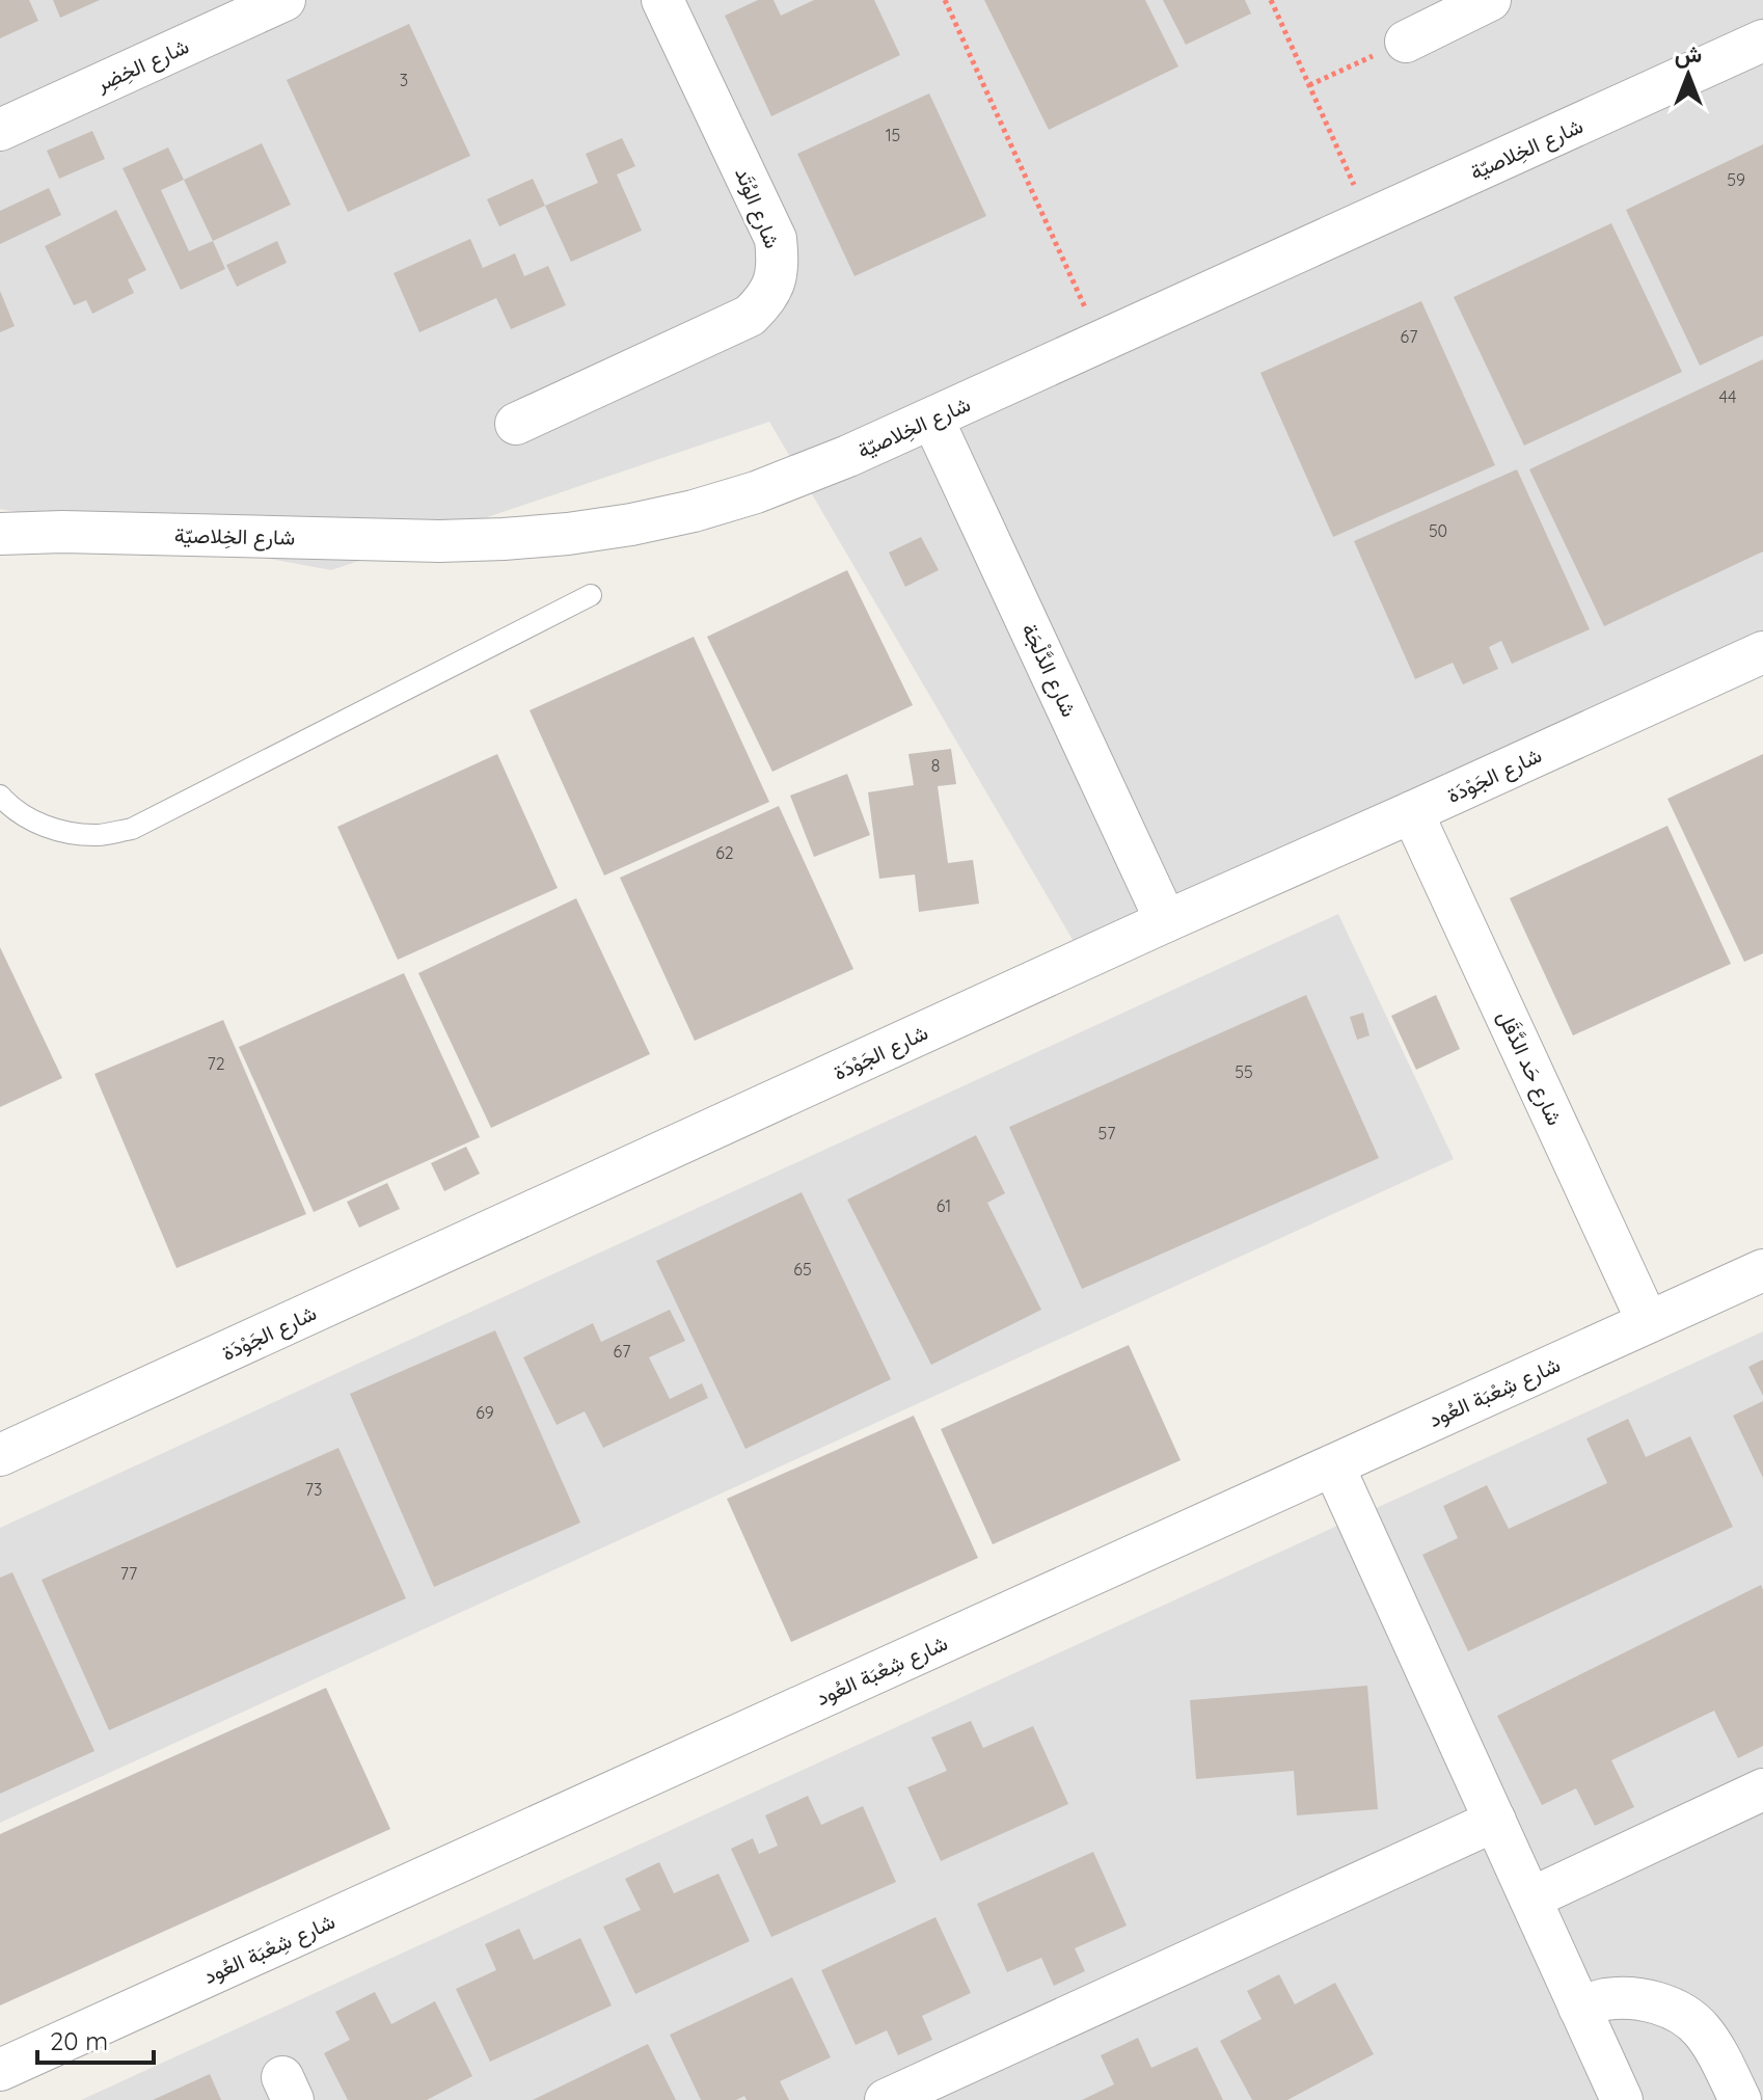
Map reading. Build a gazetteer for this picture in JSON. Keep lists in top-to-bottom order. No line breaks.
{"streets":{"street":["شارع الخِضِر","شارع الخِلاصيّة","شارع الوُتَد","شارع الدَّلْجَة","شارع الجَوْدَة","شارع حَد الدَّقَل","شارع شِعْبَة العُود"]},"crossings":[["شارع الخِلاصيّة","شارع الدَّلْجَة"],["شارع الدَّلْجَة","شارع الجَوْدَة"],["شارع الجَوْدَة","شارع حَد الدَّقَل"],["شارع حَد الدَّقَل","شارع شِعْبَة العُود"]],"house_numbers":["3","15","59","67","44","50","8","62","72","55","57","61","65","67","69","73","77"],"scale_bar":"20 m","north":"top"}
